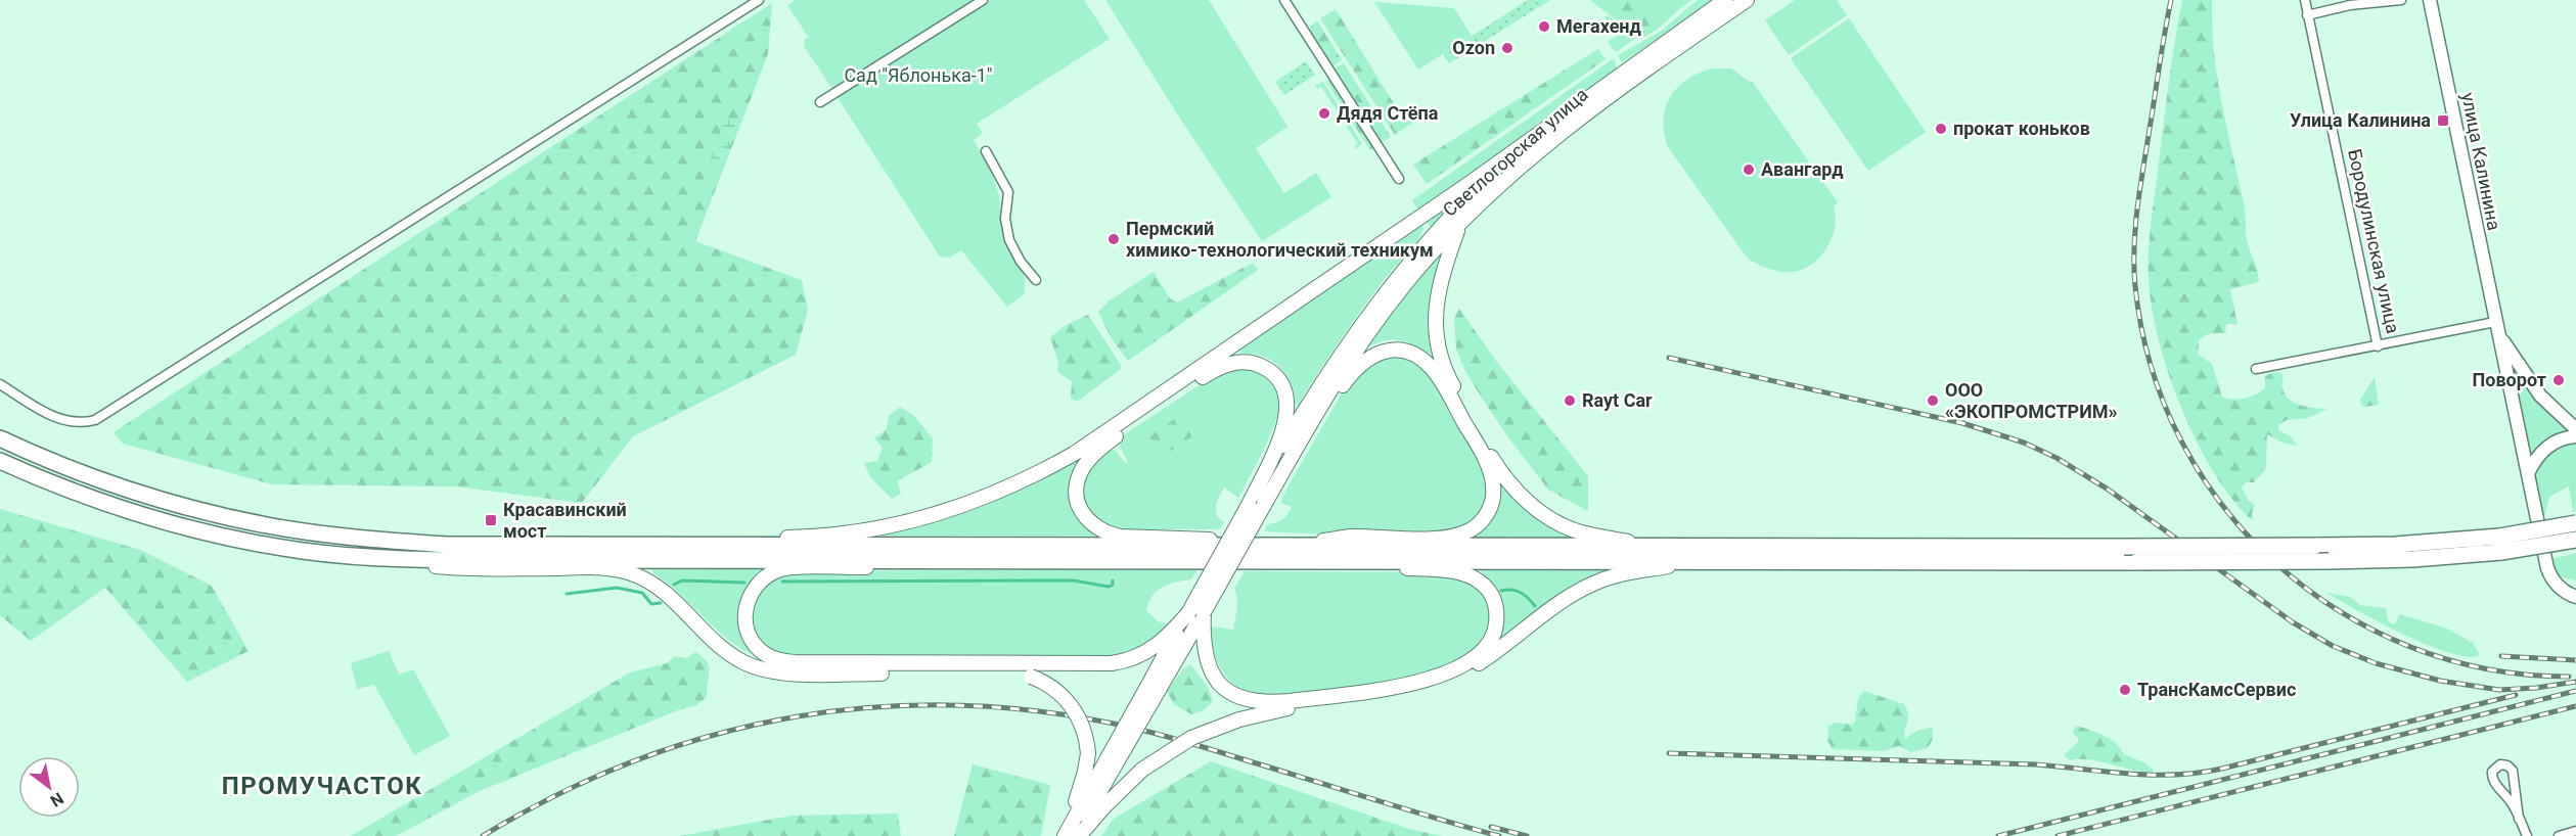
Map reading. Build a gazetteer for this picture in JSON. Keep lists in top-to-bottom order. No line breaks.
{"streets":{"main road":["Светлогорская улица","улица Калинина"],"street":["Бородулинская улица"]},"districts":["ПРОМУЧАСТОК"],"parks":["Сад \"Яблонька-1\""],"places":{"other":["Мегахенд","Ozon","Дядя Стёпа","прокат коньков","Авангард","Пермский химико-технологический техникум","Поворот","Rayt Car","ООО «ЭКОПРОМСТРИМ»","ТрансКамсСервис"],"transit":["Улица Калинина","Красавинский мост"]},"north":"bottom right"}
